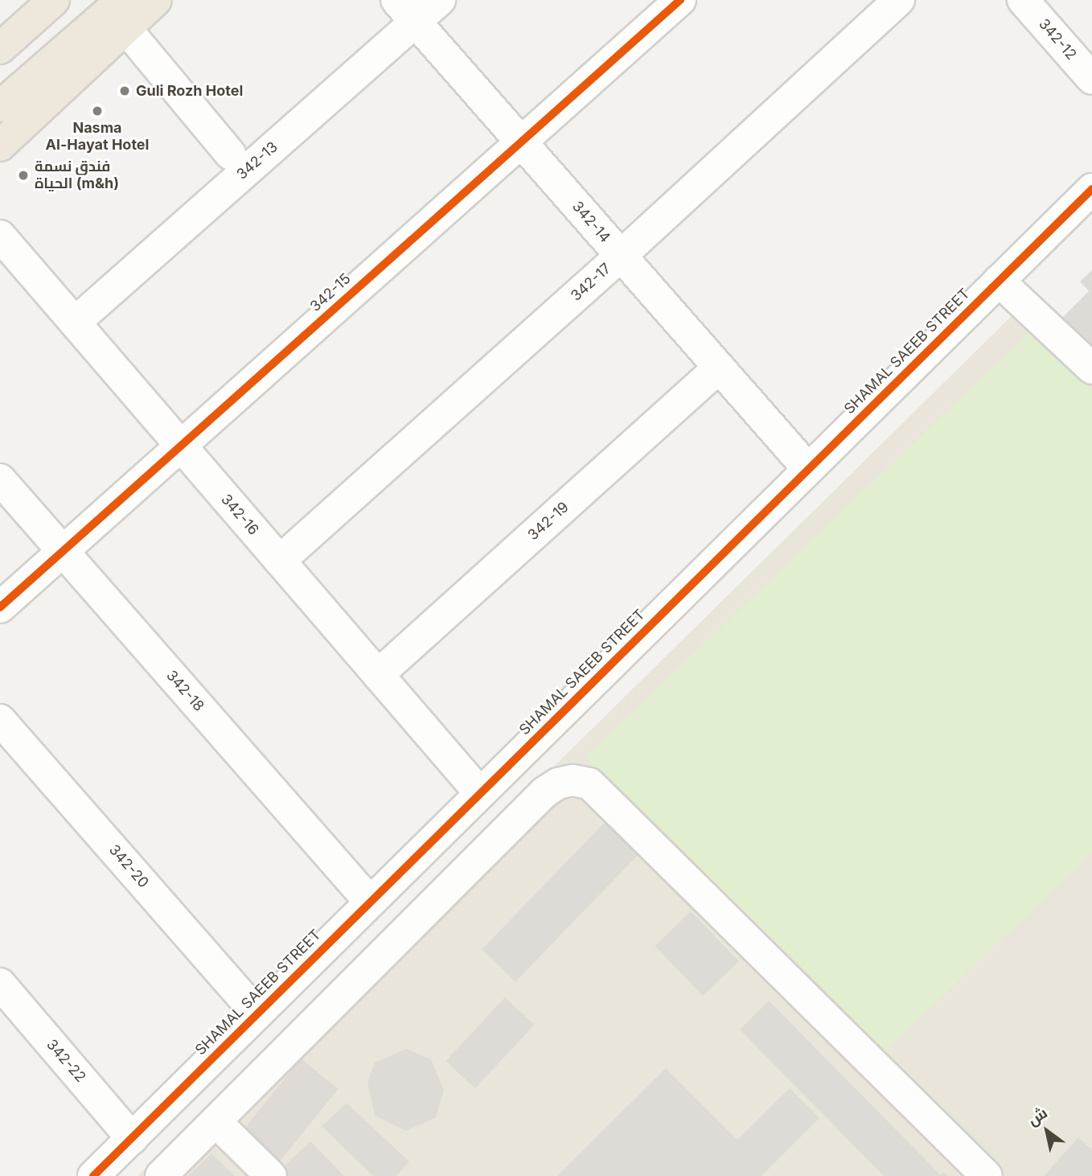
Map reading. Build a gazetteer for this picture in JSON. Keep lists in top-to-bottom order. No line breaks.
{"streets":{"street":["342-12","342-13","342-14","342-17","342-15","SHAMAL SAEEB STREET","342-16","342-19","342-18","342-20","342-22"]},"crossings":[["342-13","342-14"],["342-13","342-16"],["342-14","342-17"],["342-14","342-15"],["342-14","SHAMAL SAEEB STREET"],["342-14","342-19"],["342-17","342-16"],["342-15","342-16"],["342-15","342-18"],["SHAMAL SAEEB STREET","342-16"],["SHAMAL SAEEB STREET","342-18"],["SHAMAL SAEEB STREET","342-20"],["SHAMAL SAEEB STREET","342-22"],["342-16","342-19"]],"places":["Guli Rozh Hotel","Nasma Al-Hayat Hotel","فندق نسمة الحياة (m&h)"],"north":"top left"}
